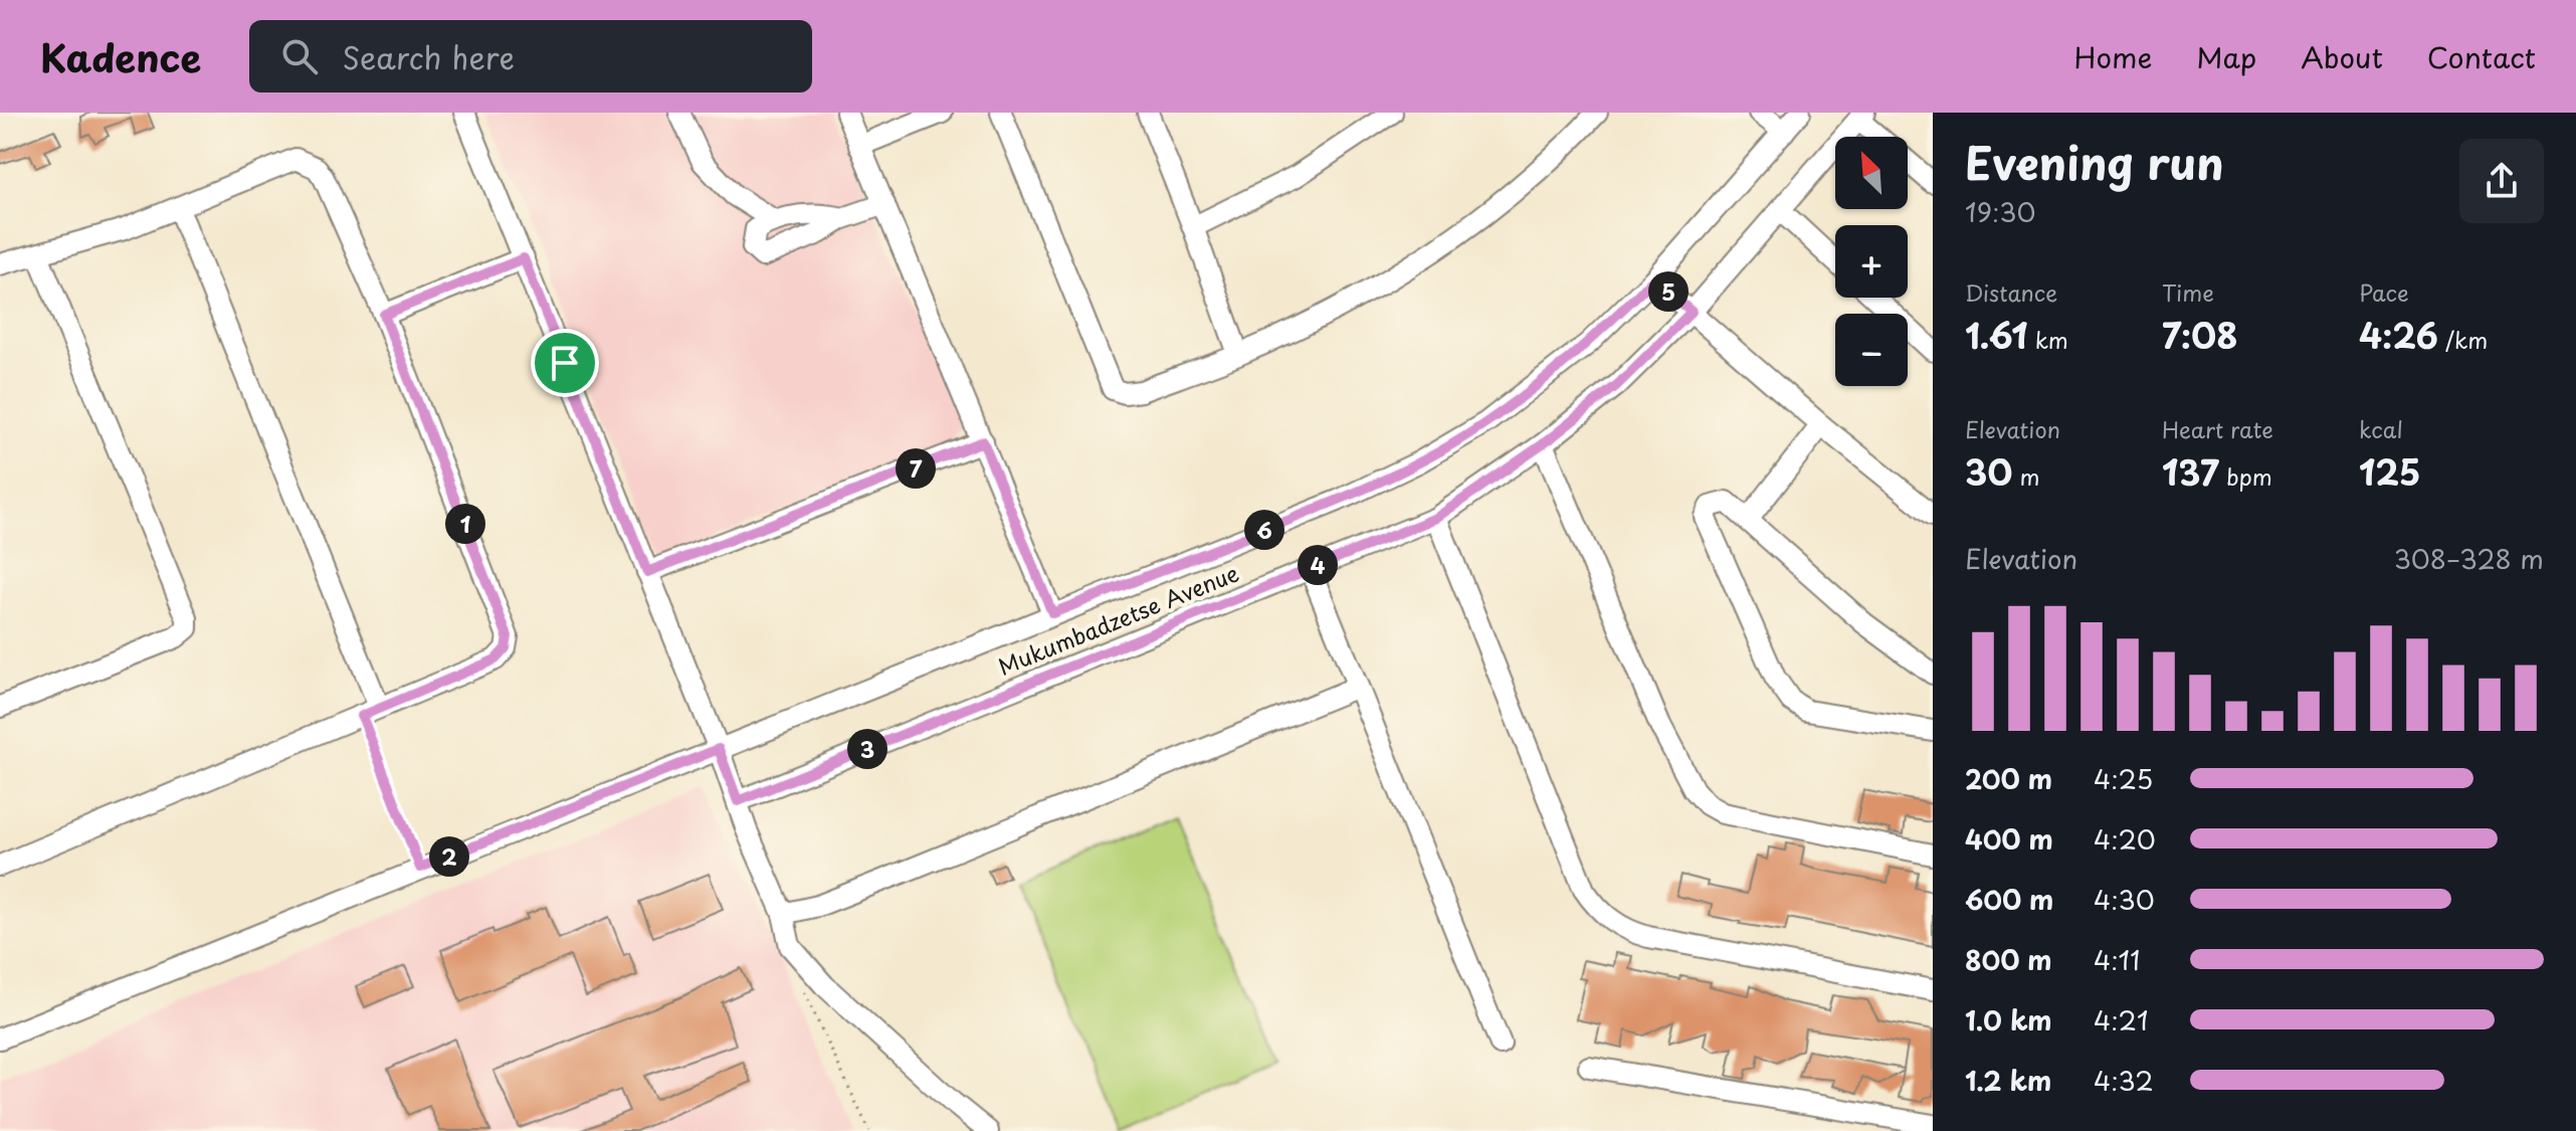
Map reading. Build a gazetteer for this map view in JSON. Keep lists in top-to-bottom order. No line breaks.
{"streets":{"street":["Mukumbadzetse Avenue"]},"north":"top left","page":{"header":"Kadence","search":"Search here","nav":["Home","Map","About","Contact"],"heading":["Evening run","19:30"],"map_buttons":["+","−"],"stats":[["Distance","1.61 km"],["Time","7:08"],["Pace","4:26 /km"],["Elevation","30 m"],["Heart rate","137 bpm"],["kcal","125"]],"pins":["5","7","1","6","4","3","2"],"chart":["Elevation","308–328 m"],"list":[{"name":"200 m","note":"4:25"},{"name":"400 m","note":"4:20"},{"name":"600 m","note":"4:30"},{"name":"800 m","note":"4:11"},{"name":"1.0 km","note":"4:21"},{"name":"1.2 km","note":"4:32"}]}}
